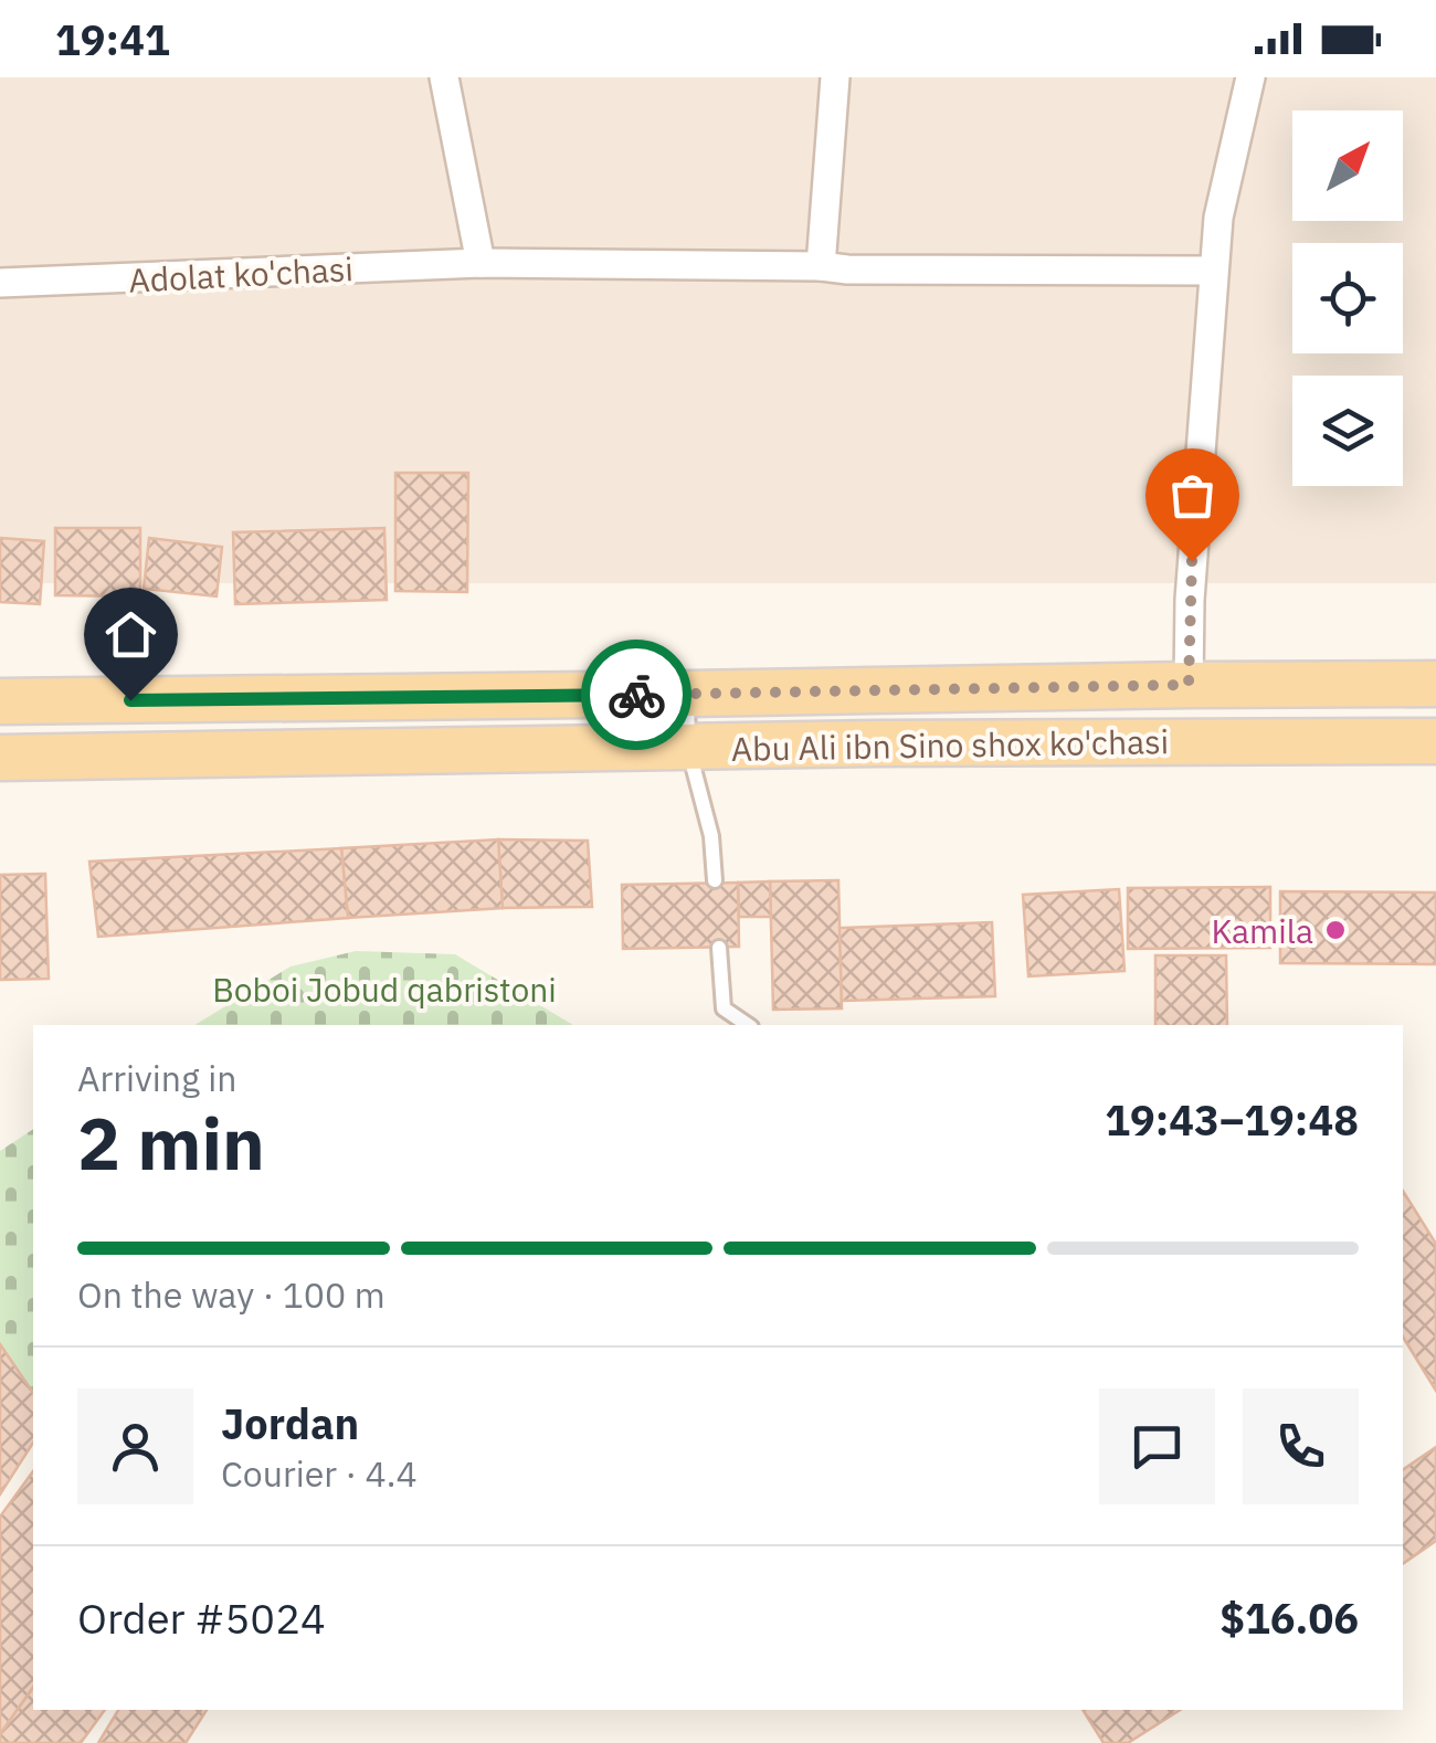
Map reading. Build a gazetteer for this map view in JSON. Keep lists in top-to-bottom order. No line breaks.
{"streets":{"main road":["Abu Ali ibn Sino shox ko'chasi"],"street":["Adolat ko'chasi"]},"parks":["Boboi Jobud qabristoni"],"places":["Kamila"],"north":"top right","page":{"status":"19:41","heading":["2 min","Arriving in","19:43–19:48"],"panel":["Jordan","Courier · 4.4","Order #5024","$16.06"],"bar":"On the way · 100 m"}}
